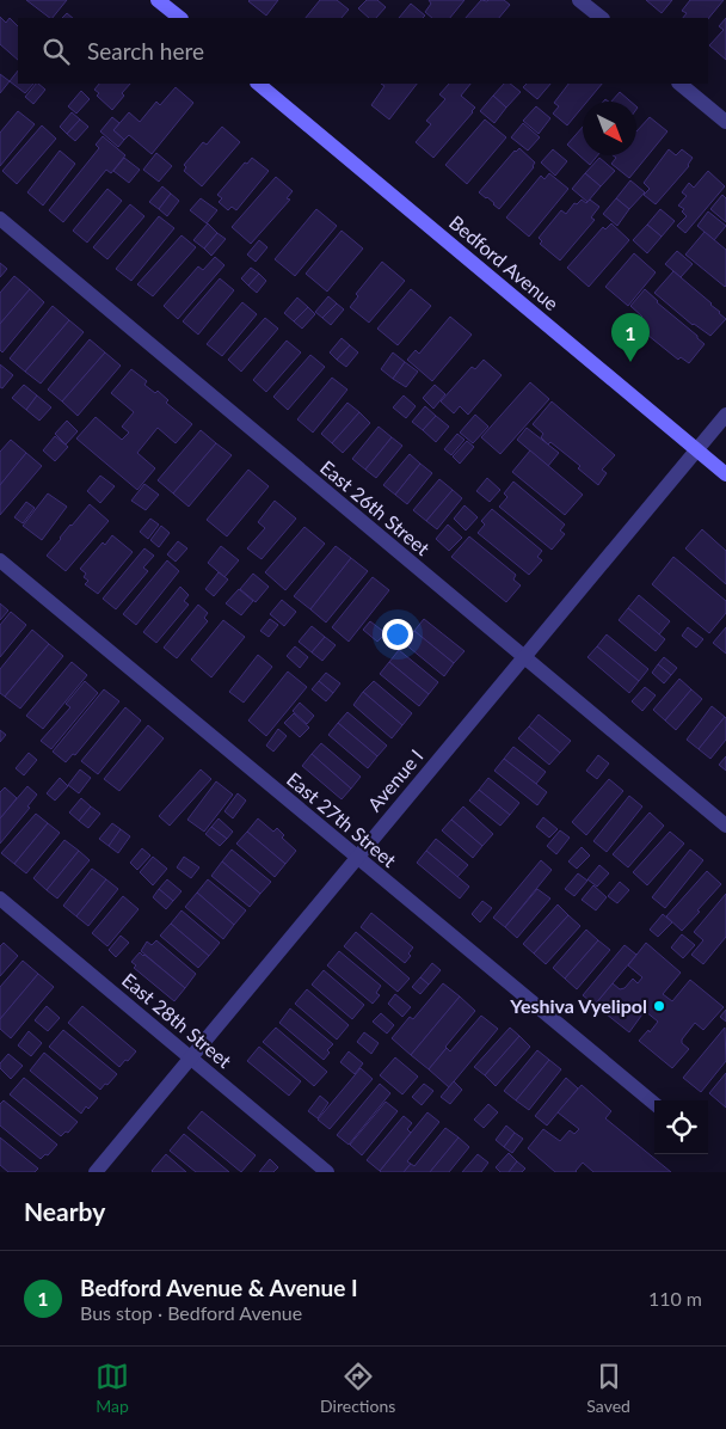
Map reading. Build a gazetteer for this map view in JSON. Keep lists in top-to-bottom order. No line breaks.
{"streets":{"main road":["Bedford Avenue"],"street":["East 26th Street","Avenue I","East 27th Street","East 28th Street"]},"crossings":[["Bedford Avenue","Avenue I"],["East 26th Street","Avenue I"],["Avenue I","East 27th Street"],["Avenue I","East 28th Street"]],"places":["Yeshiva Vyelipol"],"north":"bottom right","page":{"search":"Search here","pins":"1","heading":"Nearby","list":[{"mark":"1","name":"Bedford Avenue & Avenue I","note":"Bus stop · Bedford Avenue","value":"110 m"}],"nav":["Map","Directions","Saved"]}}
